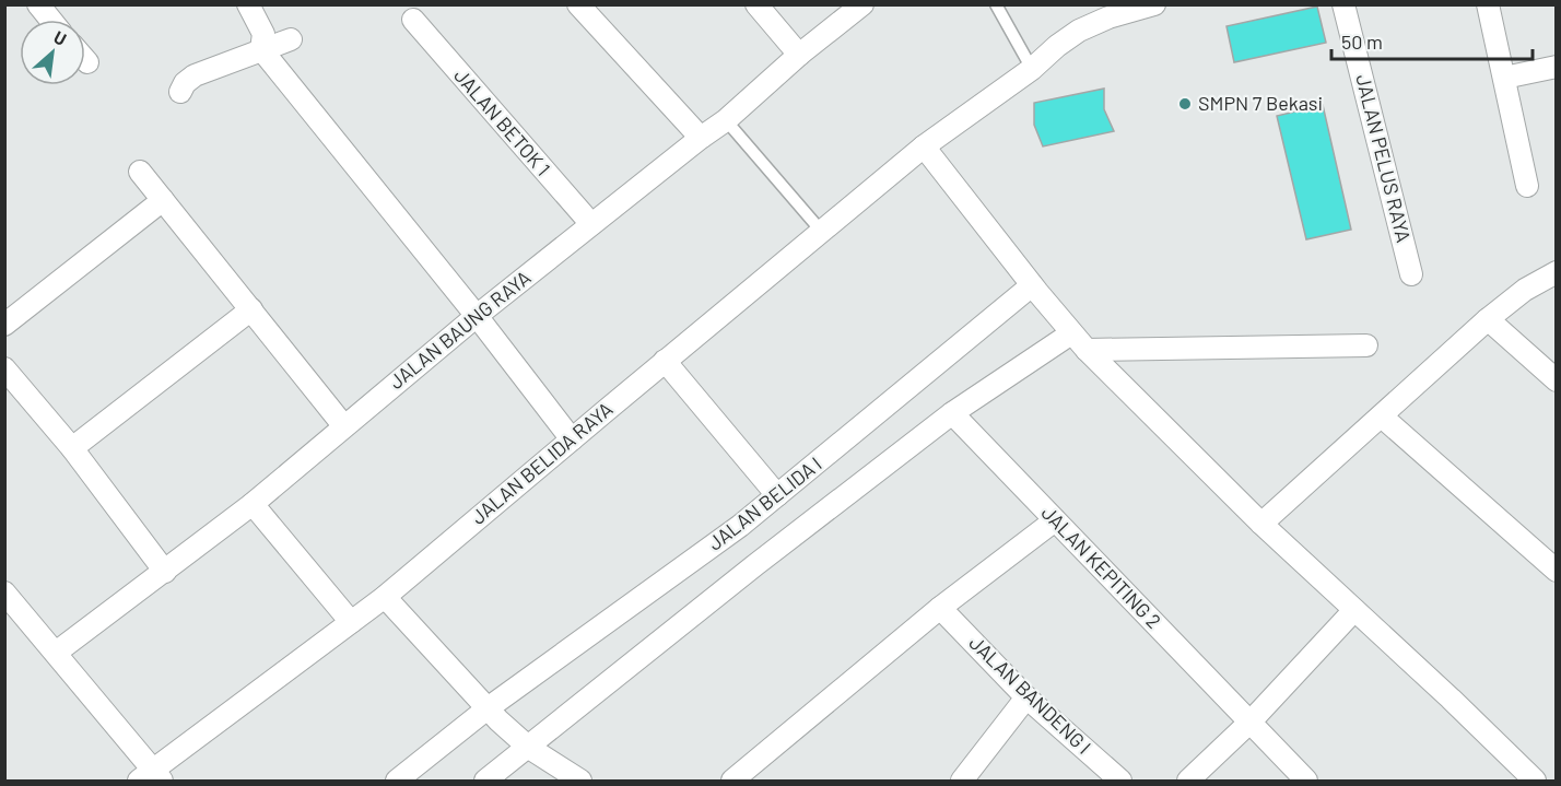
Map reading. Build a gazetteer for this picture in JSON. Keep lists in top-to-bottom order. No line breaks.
{"streets":{"street":["JALAN BETOK 1","JALAN PELUS RAYA","JALAN BAUNG RAYA","JALAN BELIDA RAYA","JALAN BELIDA I","JALAN KEPITING 2","JALAN BANDENG I"]},"crossings":[["JALAN BETOK 1","JALAN BAUNG RAYA"]],"places":["SMPN 7 Bekasi"],"scale_bar":"50 m","north":"top right"}
